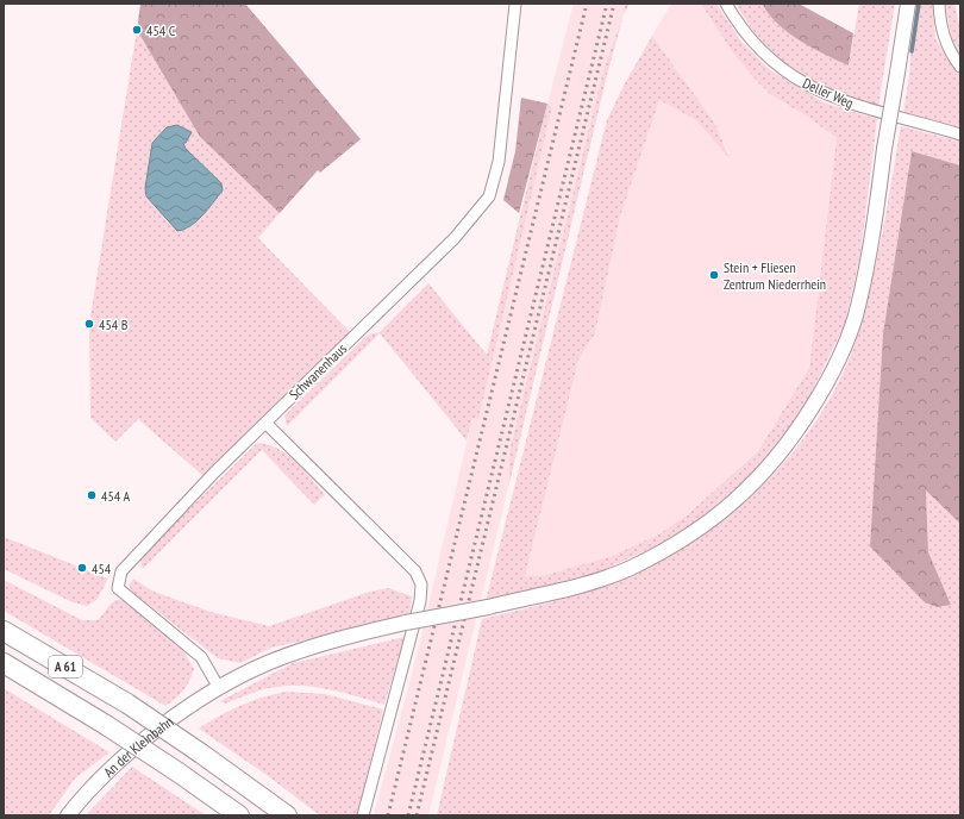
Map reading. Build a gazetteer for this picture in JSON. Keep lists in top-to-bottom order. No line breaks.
{"streets":{"highway":["A 61"],"main road":["An der Kleinbahn"],"street":["Deller Weg","Schwanenhaus"]},"crossings":[["Schwanenhaus","An der Kleinbahn"]],"places":["454 C","Stein + Fliesen Zentrum Niederrhein","454 B","454 A","454"]}
